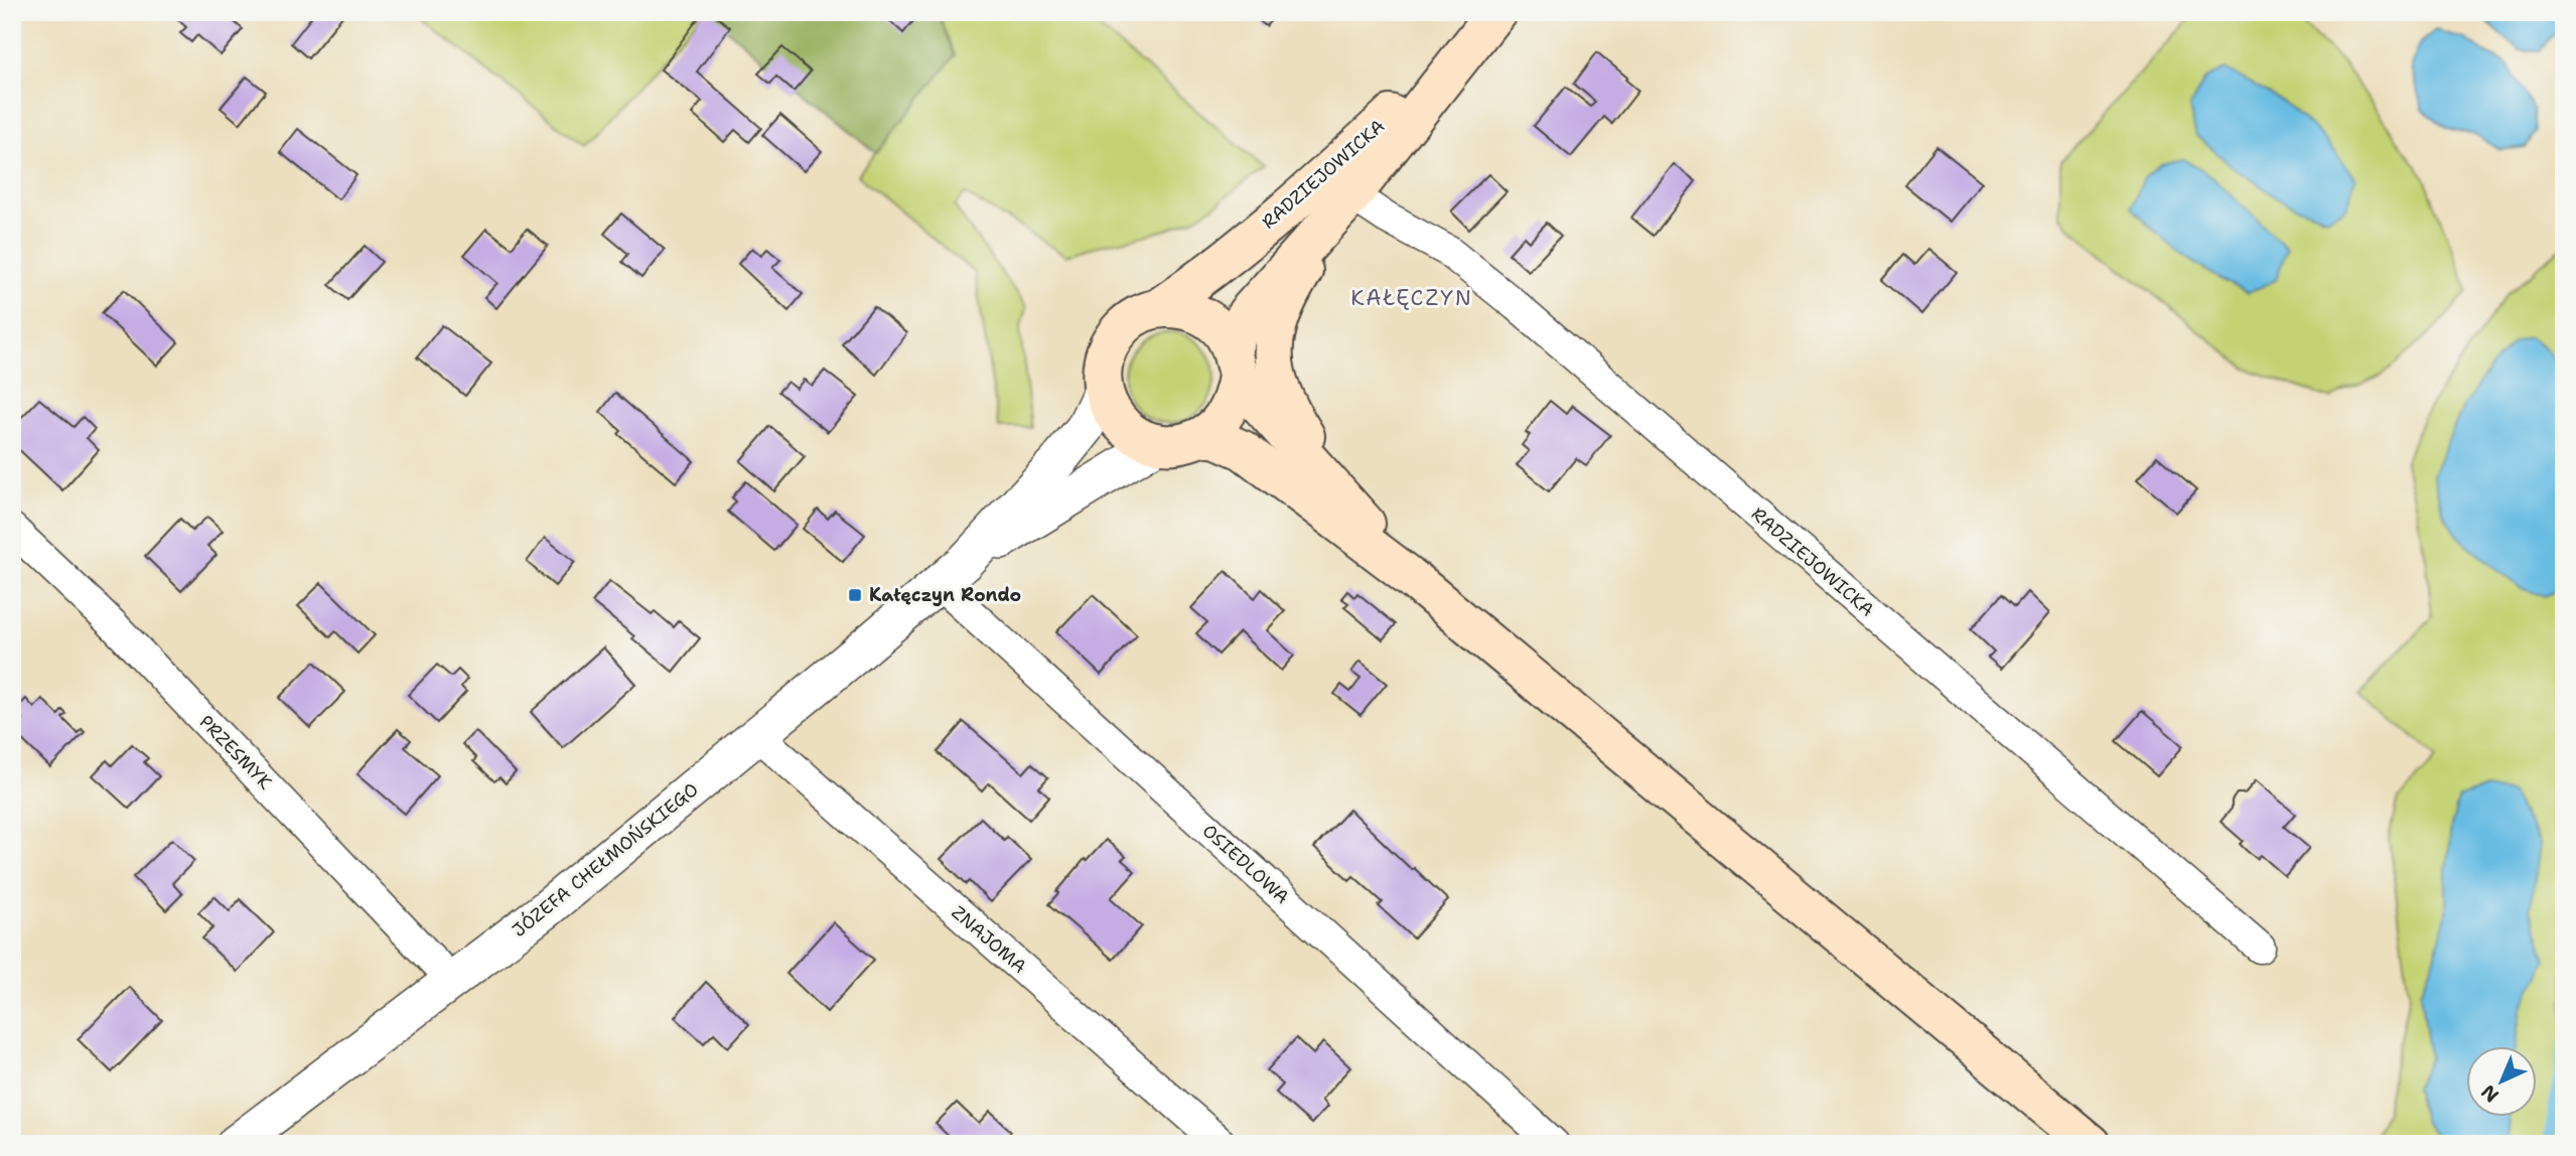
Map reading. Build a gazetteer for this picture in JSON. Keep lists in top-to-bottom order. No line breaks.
{"streets":{"main road":["RADZIEJOWICKA"],"street":["PRZESMYK","JÓZEFA CHEŁMOŃSKIEGO","OSIEDLOWA","ZNAJOMA"]},"crossings":[["RADZIEJOWICKA","JÓZEFA CHEŁMOŃSKIEGO"],["PRZESMYK","JÓZEFA CHEŁMOŃSKIEGO"],["JÓZEFA CHEŁMOŃSKIEGO","OSIEDLOWA"],["JÓZEFA CHEŁMOŃSKIEGO","ZNAJOMA"]],"districts":["KAŁĘCZYN"],"places":{"transit":["Kałęczyn Rondo"]},"north":"bottom left"}
